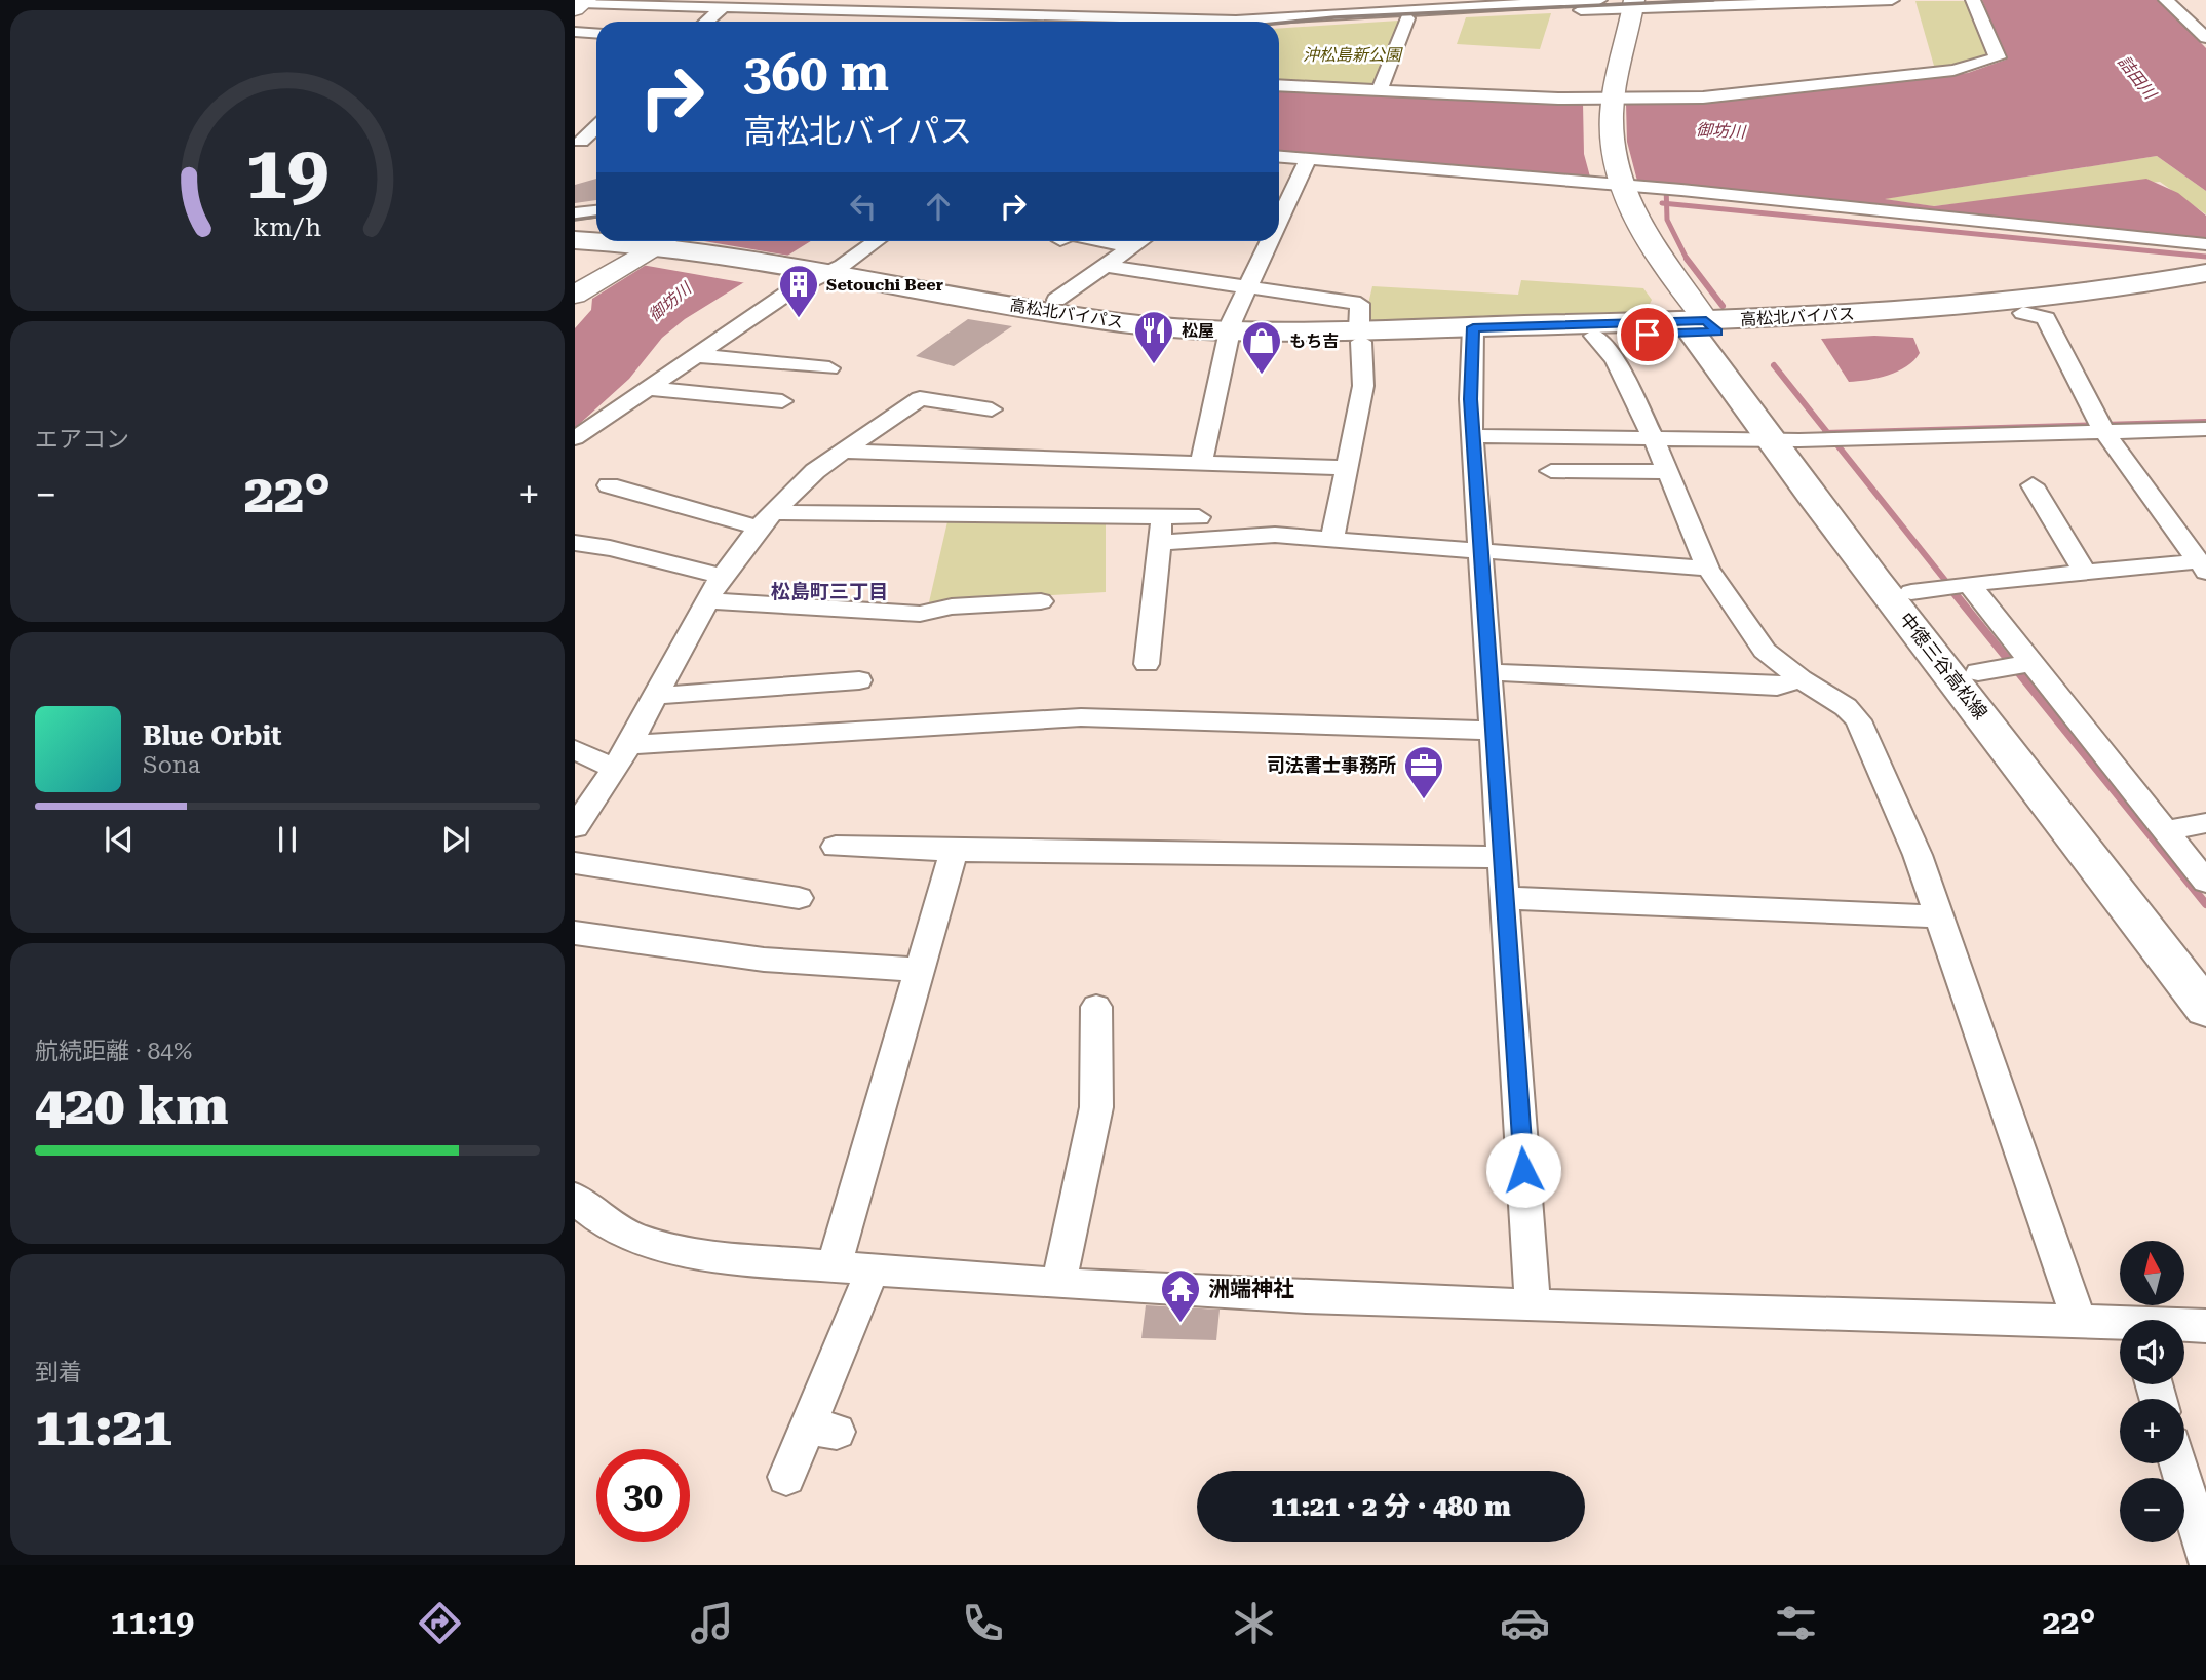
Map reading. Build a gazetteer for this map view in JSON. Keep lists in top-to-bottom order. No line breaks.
{"streets":{"main road":["高松北バイパス","中徳三谷高松線"]},"crossings":[["高松北バイパス","中徳三谷高松線"]],"districts":["松島町三丁目"],"water":["詰田川","御坊川"],"parks":["沖松島新公園"],"places":{"building":["Setouchi Beer"],"restaurant":["松屋"],"shop":["もち吉"],"office":["司法書士事務所"],"temple":["洲端神社"]},"north":"top","page":{"turn":["360 m","高松北バイパス"],"tile":["エアコン",["航続距離 · 84%","420 km"],["到着","11:21"]],"heat":["−","22°","+"],"song":["Blue Orbit","Sona"],"map_buttons":["+","−"],"limit":"30","trip":"11:21 · 2 分 · 480 m","tabs":["11:19","22°"],"gauge":["19","km/h"]}}
